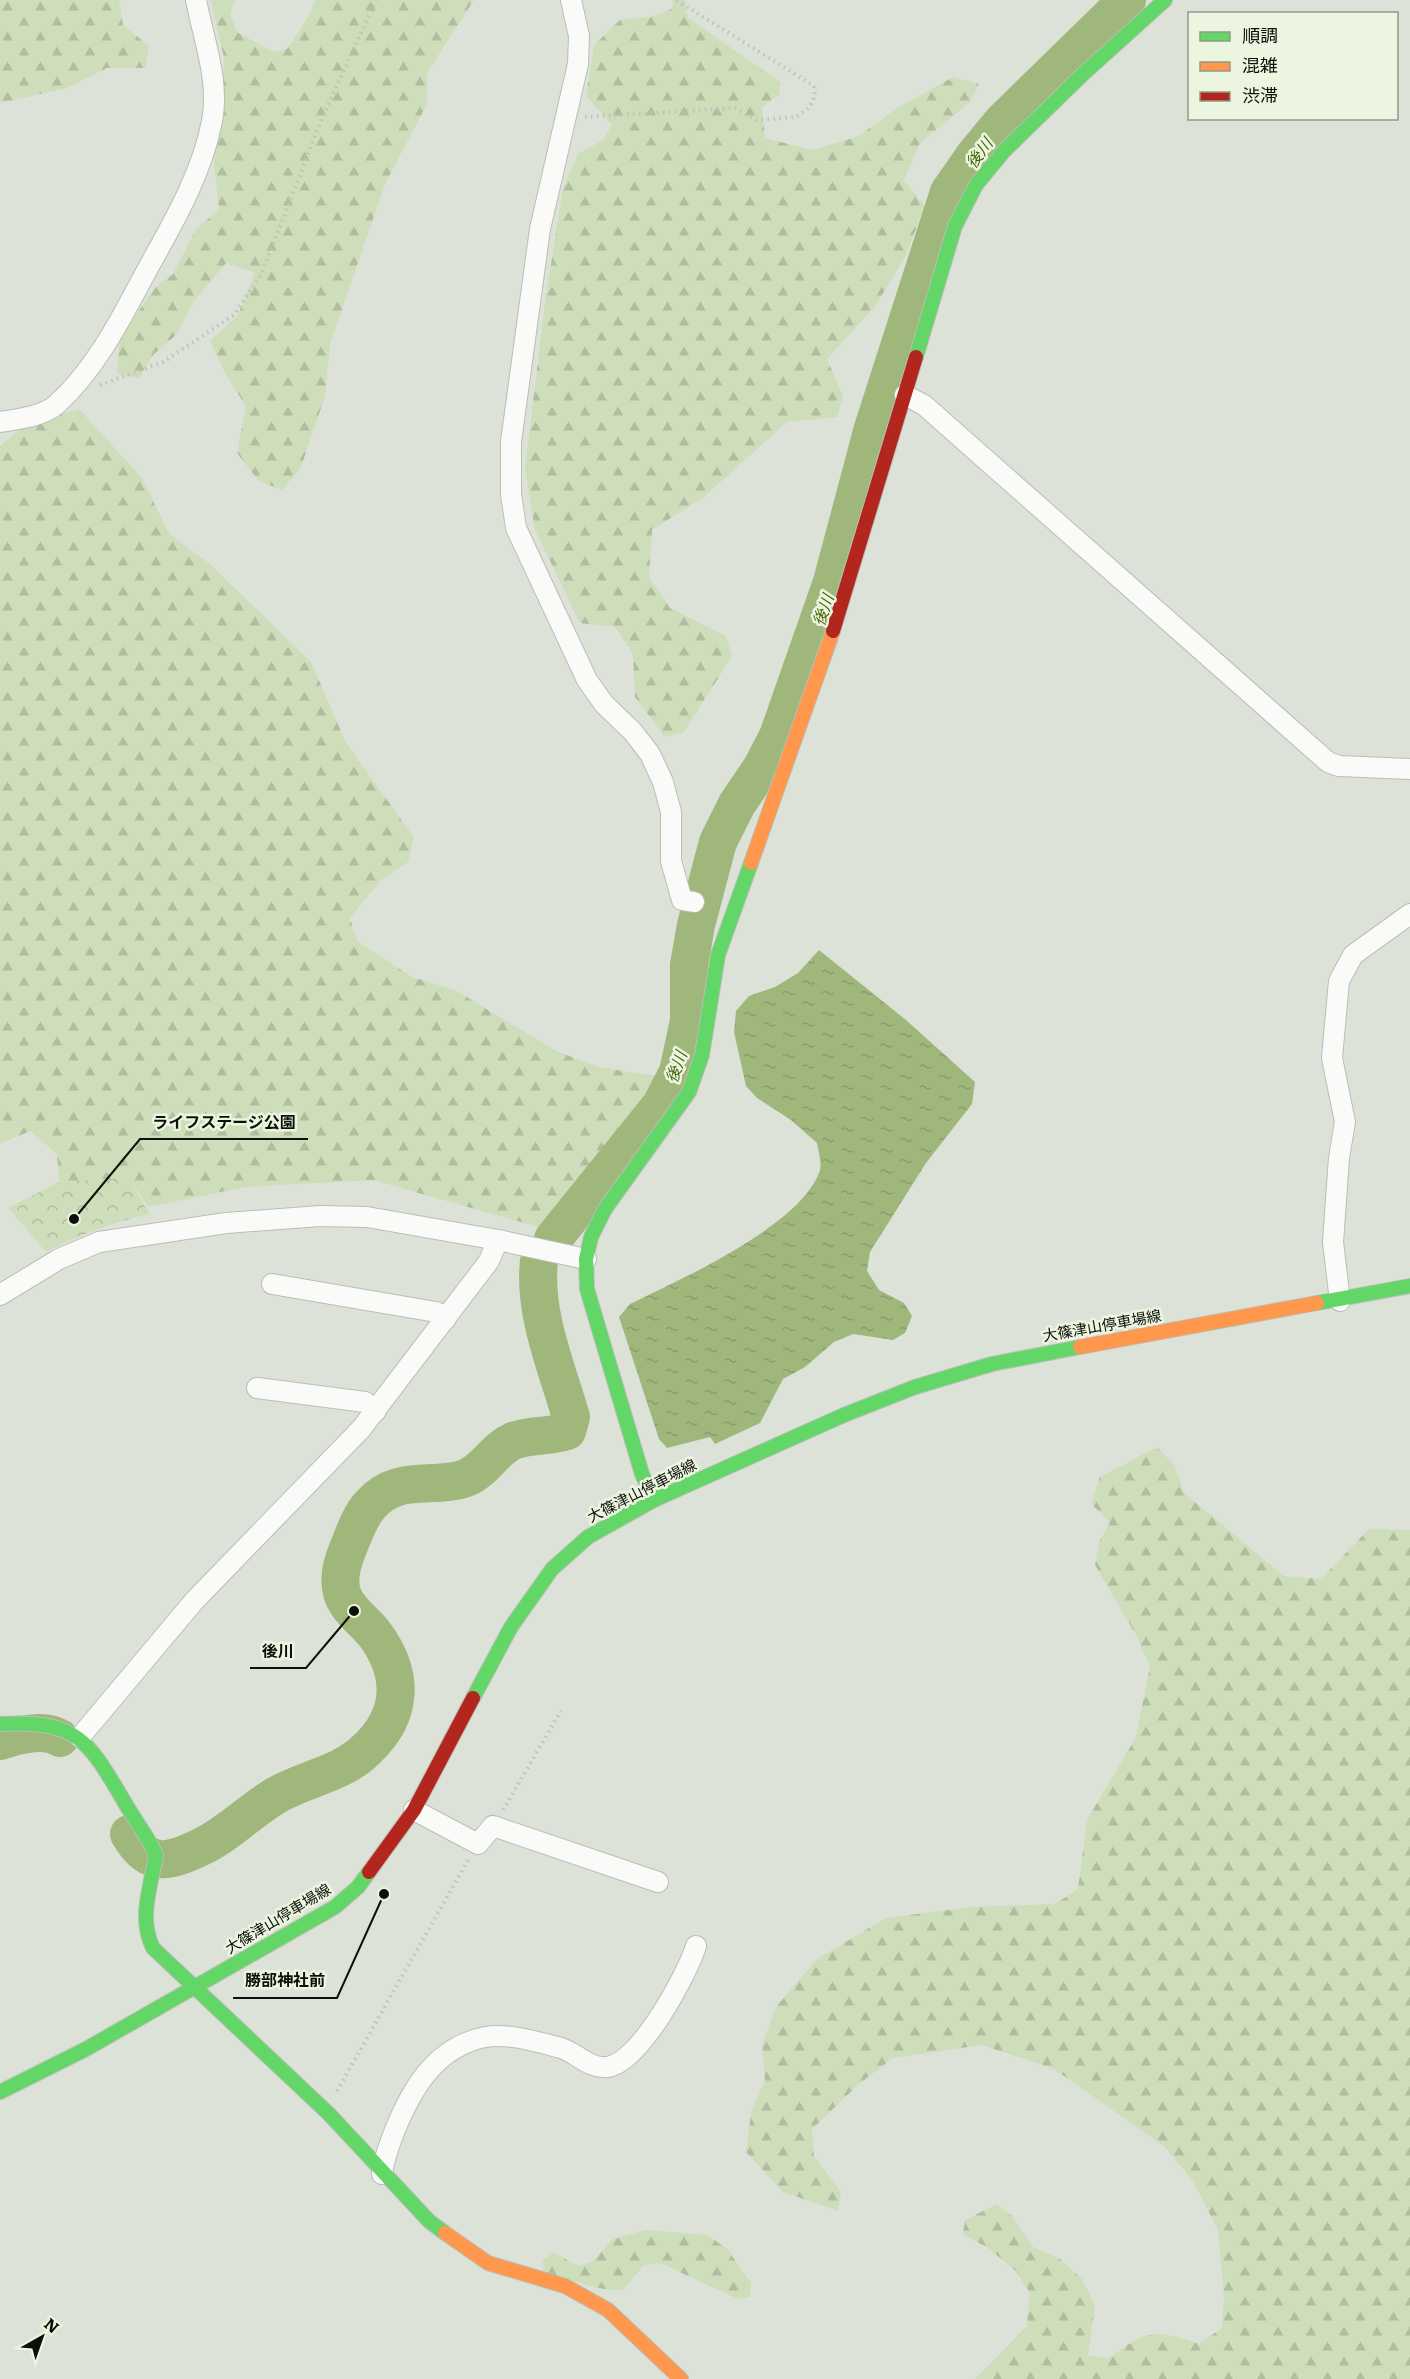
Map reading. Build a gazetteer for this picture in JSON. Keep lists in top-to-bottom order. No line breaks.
{"streets":{"street":["大篠津山停車場線"]},"water":["後川"],"places":["ライフステージ公園","後川","勝部神社前"],"legend":["順調","混雑","渋滞"],"north":"top right"}
